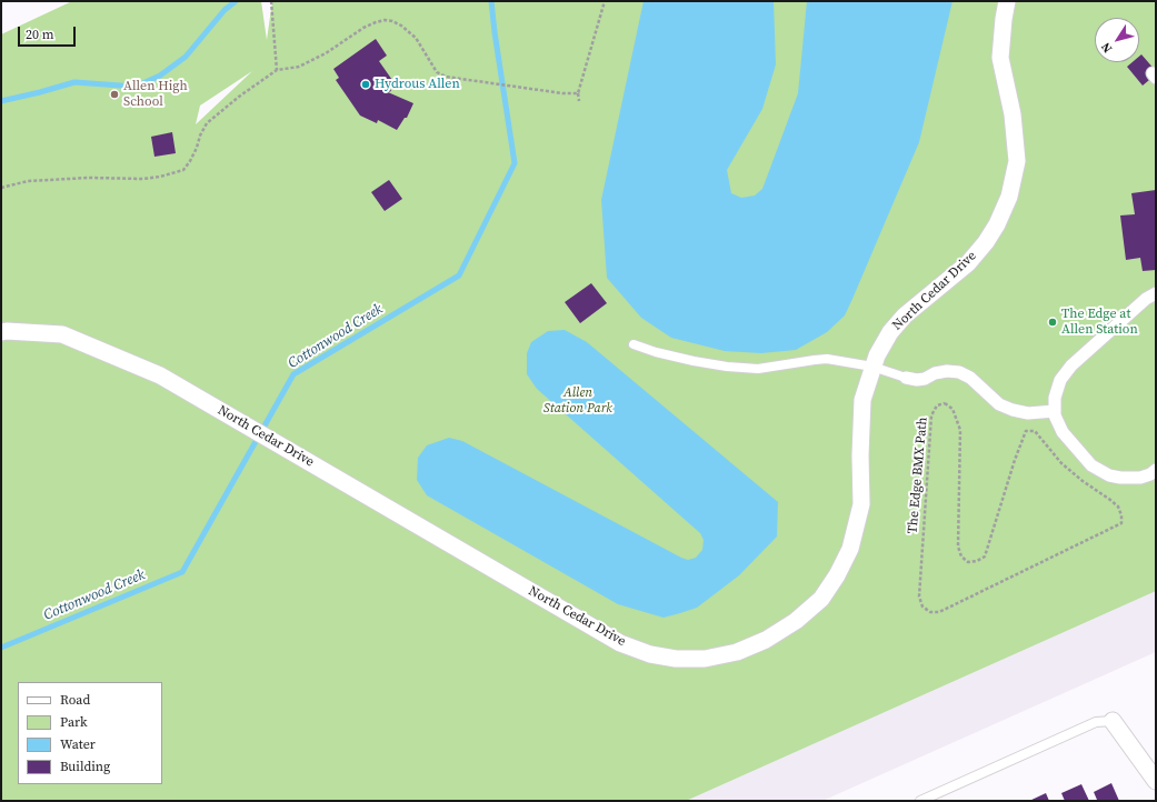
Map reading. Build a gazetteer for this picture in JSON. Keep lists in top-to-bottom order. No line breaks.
{"streets":{"street":["North Cedar Drive"],"path":["The Edge BMX Path"]},"water":["Cottonwood Creek"],"parks":["Allen Station Park"],"places":["Hydrous Allen","Allen High School","The Edge at Allen Station"],"legend":["Road","Park","Water","Building"],"scale_bar":"20 m","north":"bottom left"}
